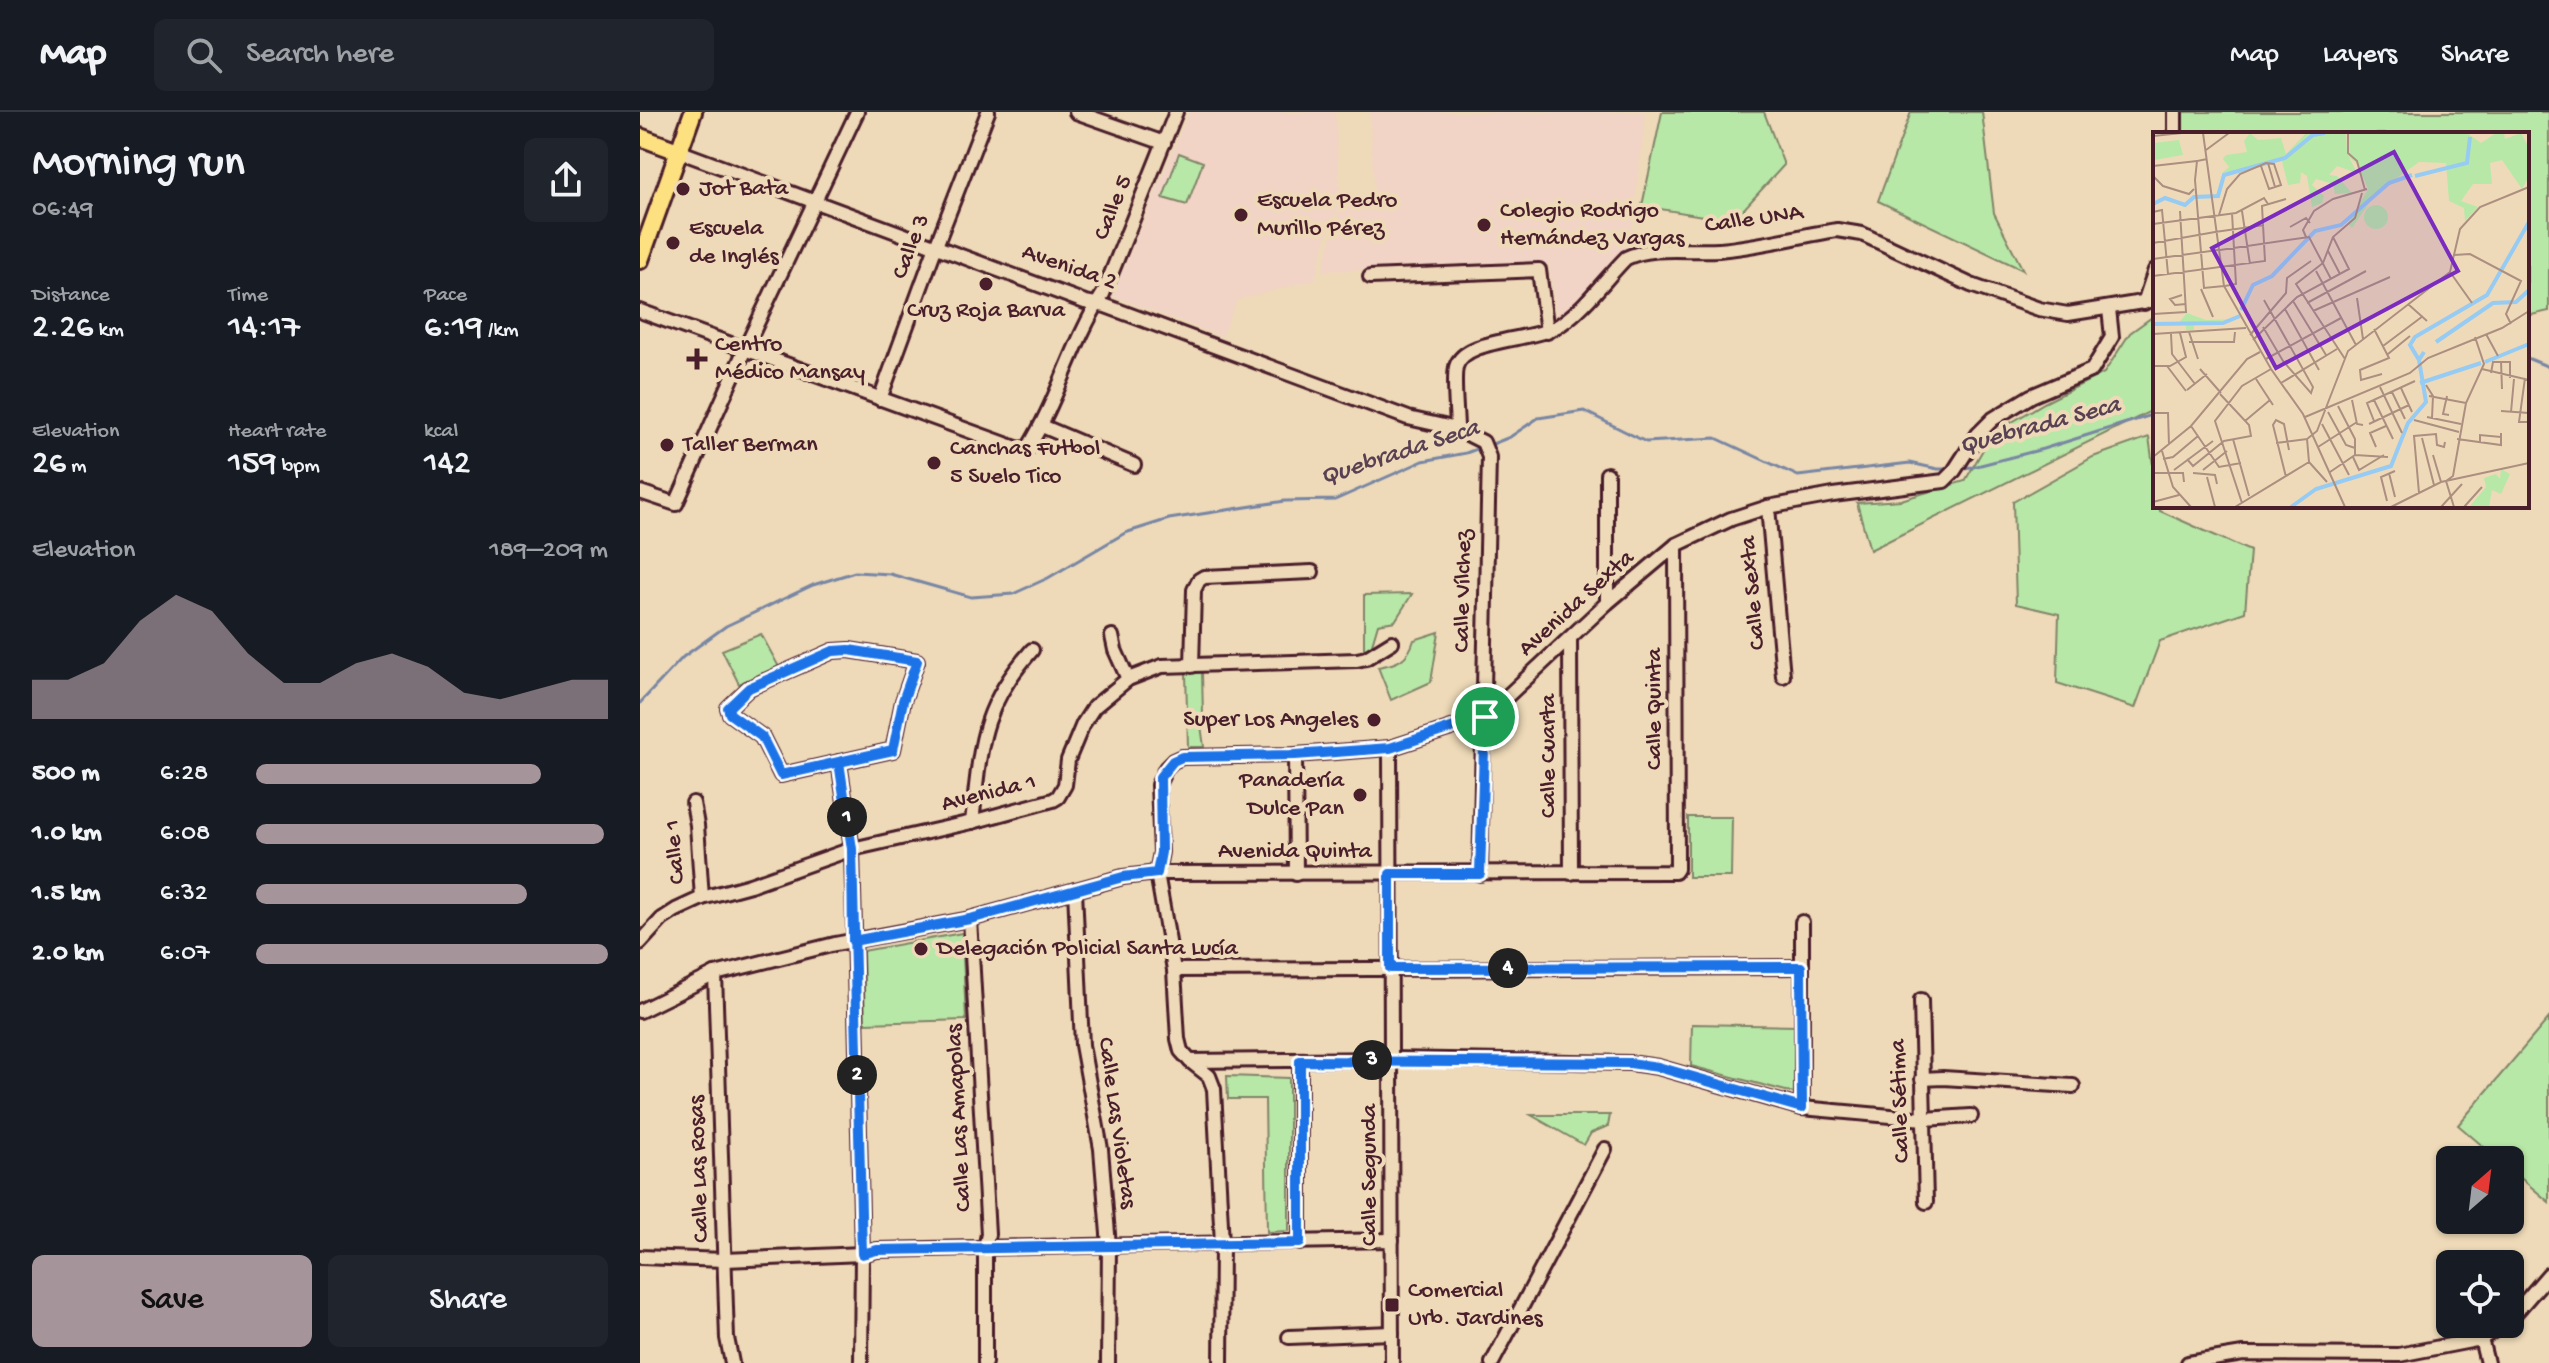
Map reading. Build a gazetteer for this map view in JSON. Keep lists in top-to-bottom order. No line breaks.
{"streets":{"main road":["Avenida 2"],"street":["Calle 5","Calle UNA","Calle 3","Calle Vílchez","Calle Sexta","Avenida Sexta","Calle Quinta","Calle Cuarta","Avenida 1","Calle 1","Avenida Quinta","Calle Sétima","Calle Las Amapolas","Calle Las Violetas","Calle Las Rosas","Calle Segunda"]},"crossings":[["Calle 5","Calle 3"],["Calle 5","Avenida 2"],["Calle UNA","Avenida 2"],["Calle UNA","Avenida Sexta"],["Calle 3","Avenida 2"],["Avenida 2","Calle Vílchez"],["Calle Vílchez","Avenida Sexta"],["Calle Vílchez","Avenida Quinta"],["Calle Sexta","Avenida Sexta"],["Avenida Sexta","Calle Quinta"],["Avenida Sexta","Calle Cuarta"],["Avenida Sexta","Avenida Quinta"],["Avenida Sexta","Calle Segunda"],["Calle Quinta","Avenida Quinta"],["Calle Cuarta","Avenida Quinta"],["Avenida 1","Calle 1"],["Avenida Quinta","Calle Las Amapolas"],["Avenida Quinta","Calle Las Violetas"],["Avenida Quinta","Calle Las Rosas"],["Avenida Quinta","Calle Segunda"]],"water":["Quebrada Seca"],"places":{"other":["Jot Bata","Escuela Pedro Murillo Pérez","Colegio Rodrigo Hernández Vargas","Escuela de Inglés","Cruz Roja Barva","Taller Berman","Canchas Futbol 5 Suelo Tico","Super Los Angeles","Panadería Dulce Pan","Delegación Policial Santa Lucía"],"health":["Centro Médico Mansay"],"transit":["Comercial Urb. Jardines"]},"north":"top right","page":{"header":"Map","search":"Search here","nav":["Map","Layers","Share"],"heading":["Morning run","06:49"],"stats":[["Distance","2.26 km"],["Time","14:17"],["Pace","6:19 /km"],["Elevation","26 m"],["Heart rate","159 bpm"],["kcal","142"]],"chart":["Elevation","189–209 m"],"list":[{"name":"500 m","note":"6:28"},{"name":"1.0 km","note":"6:08"},{"name":"1.5 km","note":"6:32"},{"name":"2.0 km","note":"6:07"}],"pins":["1","4","3","2"],"buttons":["Save","Share"]}}
